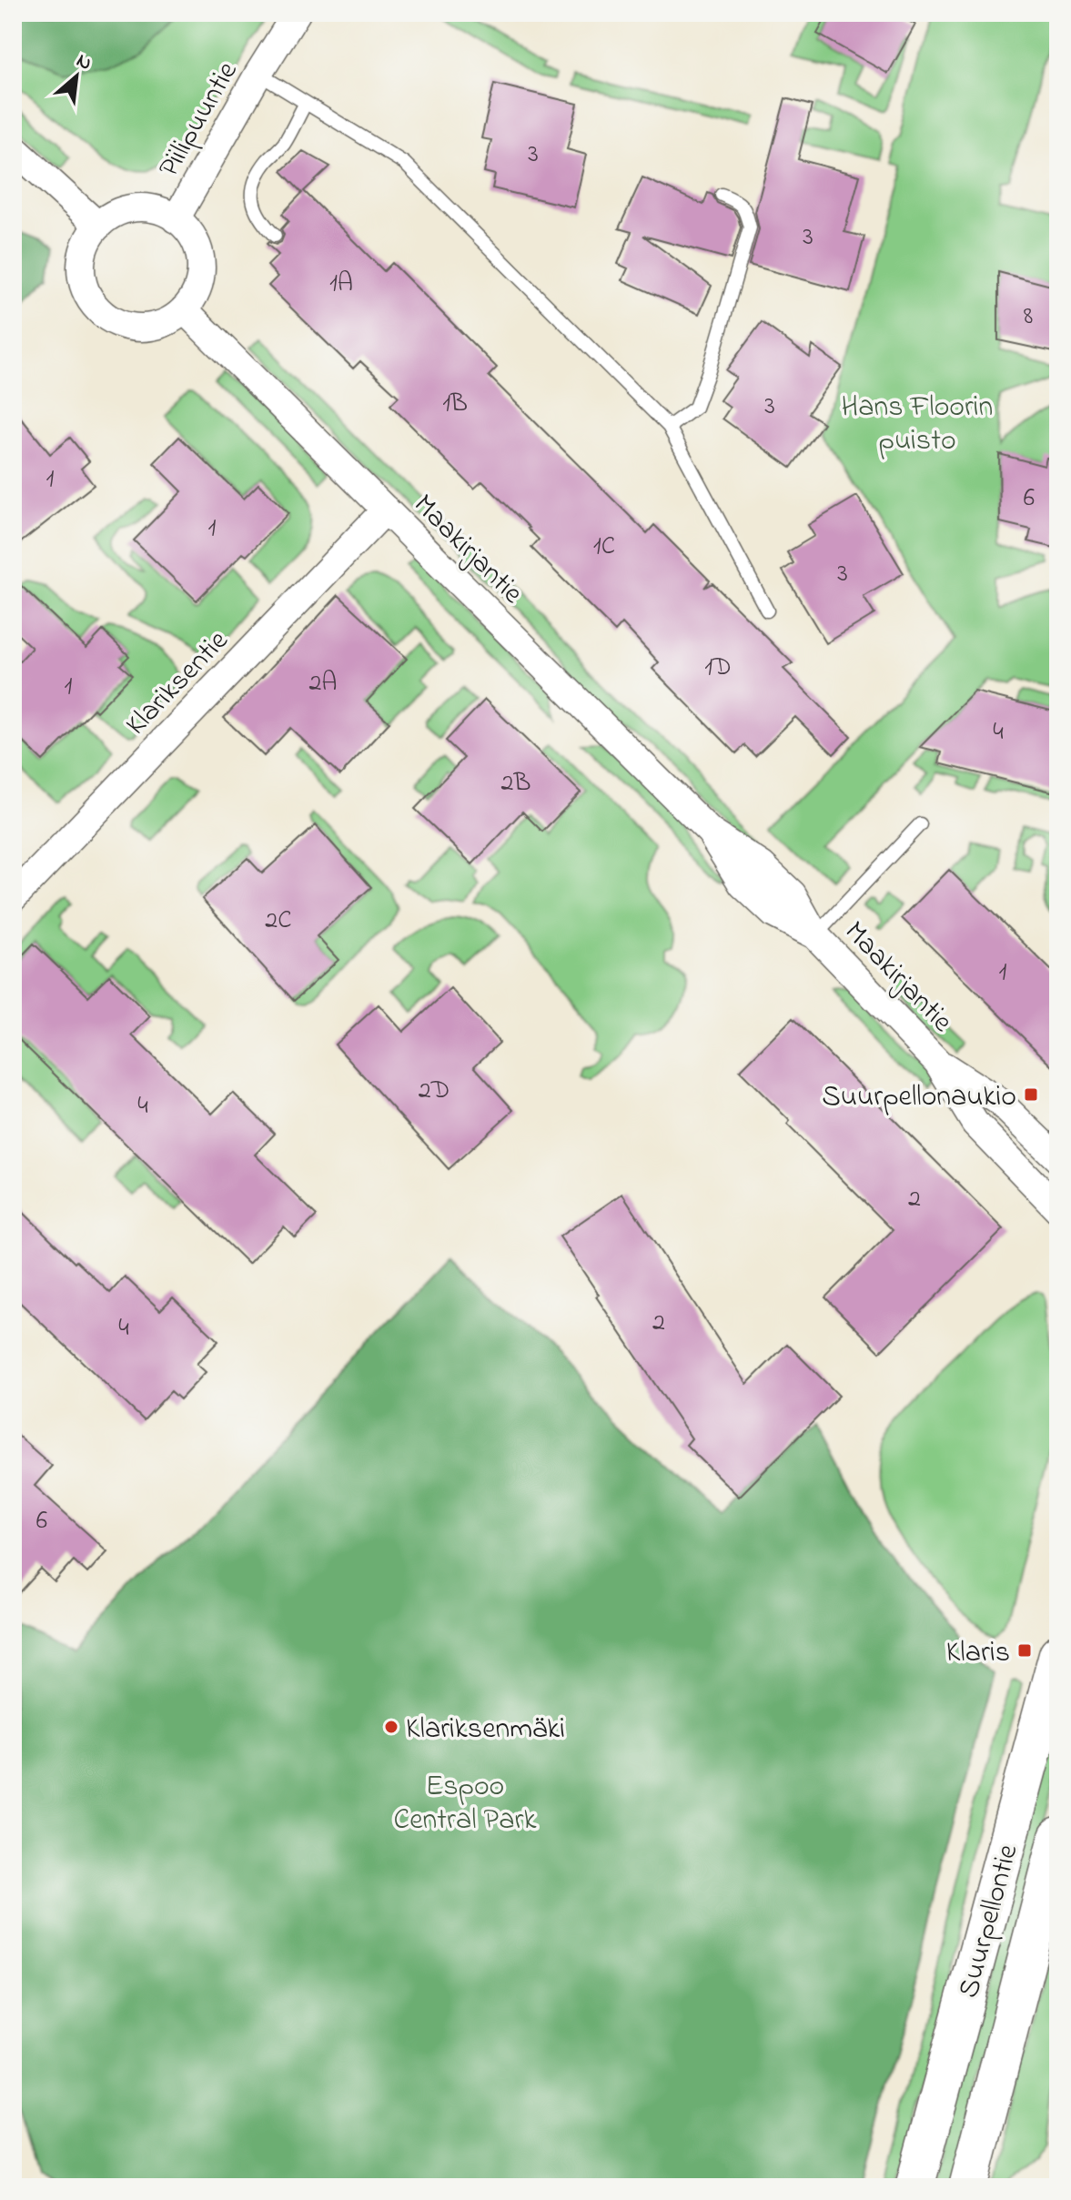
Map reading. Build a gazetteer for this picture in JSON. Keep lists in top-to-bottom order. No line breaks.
{"streets":{"main road":["Suurpellontie"],"street":["Piilipuuntie","Maakirjantie","Klariksentie"]},"crossings":[["Piilipuuntie","Maakirjantie"],["Maakirjantie","Klariksentie"]],"parks":["Hans Floorin puisto","Espoo Central Park"],"places":{"transit":["Suurpellonaukio","Klaris"],"other":["Klariksenmäki"]},"house_numbers":["3","3","1A","8","1B","3","1","6","1","1C","3","1D","2A","1","4","2B","2C","1","2D","4","2","2","4","6"],"north":"top right"}
